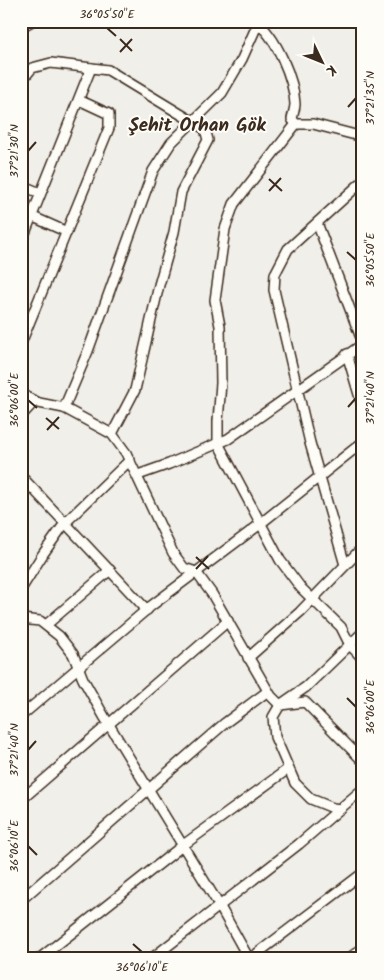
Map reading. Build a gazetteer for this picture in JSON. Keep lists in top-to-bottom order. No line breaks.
{"districts":["Şehit Orhan Gök"],"north":"bottom right","coordinates":["36°05'50\"E","37°21'35\"N","37°21'30\"N","37°21'40\"N","36°06'00\"E","36°06'10\"E"]}
